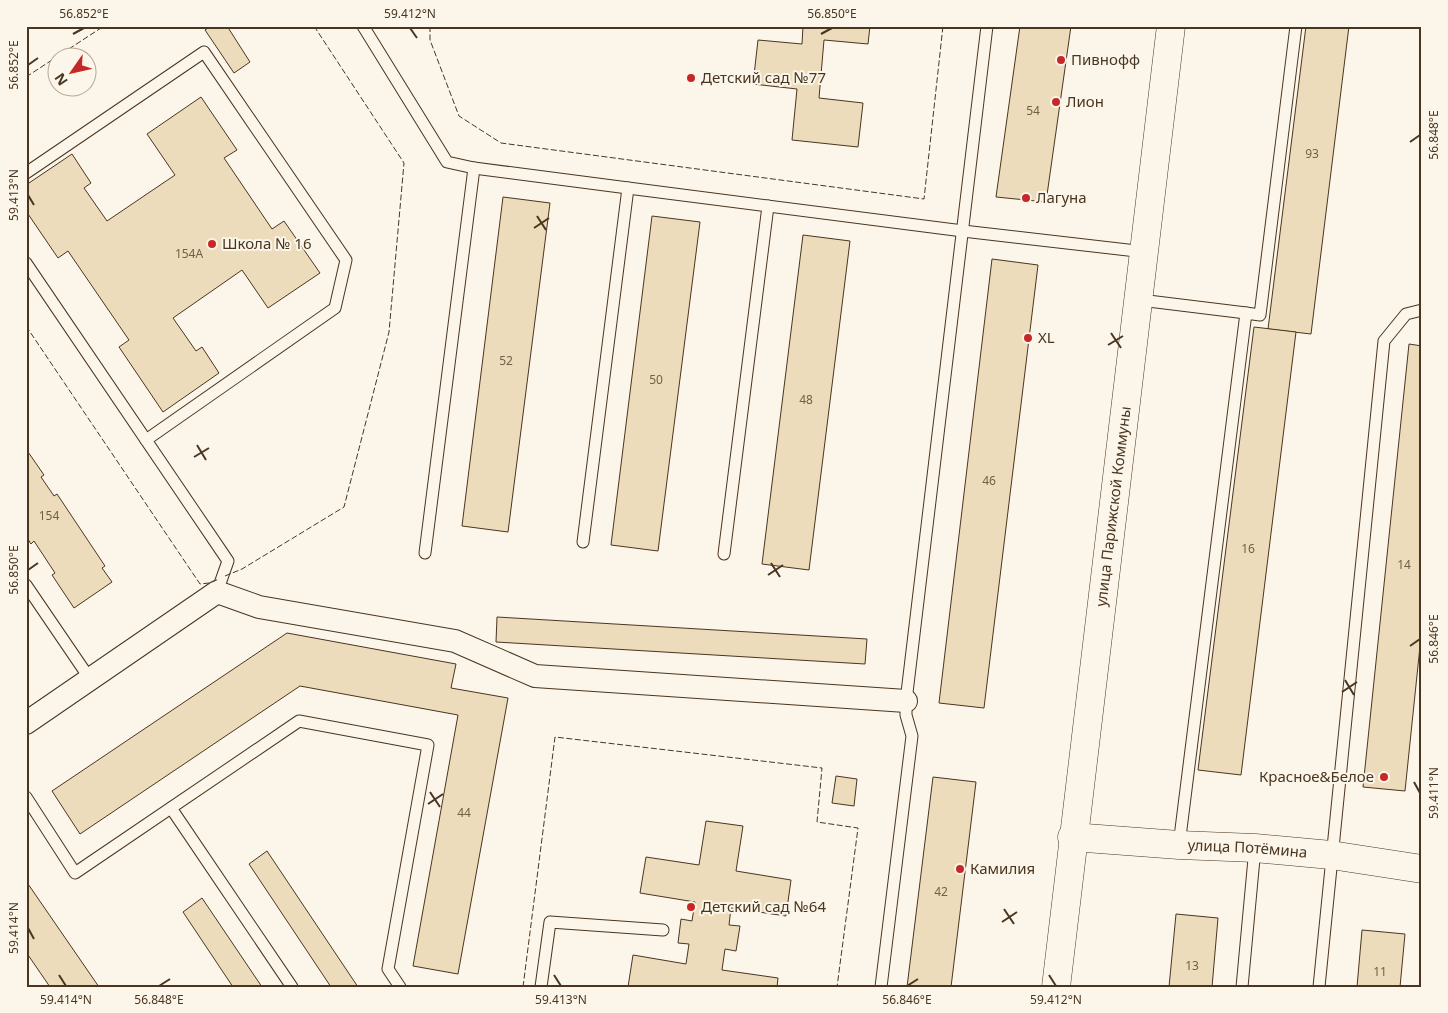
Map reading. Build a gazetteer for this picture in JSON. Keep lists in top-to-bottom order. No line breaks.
{"streets":{"main road":["улица Парижской Коммуны","улица Потёмина"]},"crossings":[["улица Парижской Коммуны","улица Потёмина"]],"places":["Пивнофф","Детский сад №77","Лион","Лагуна","Школа № 16","XL","Красное&Белое","Камилия","Детский сад №64"],"house_numbers":["54","93","154А","52","50","48","46","154","16","14","44","42","13","11"],"north":"bottom left","coordinates":["56.852°E","59.412°N","56.850°E","56.848°E","59.413°N","56.846°E","59.411°N","59.414°N"]}
